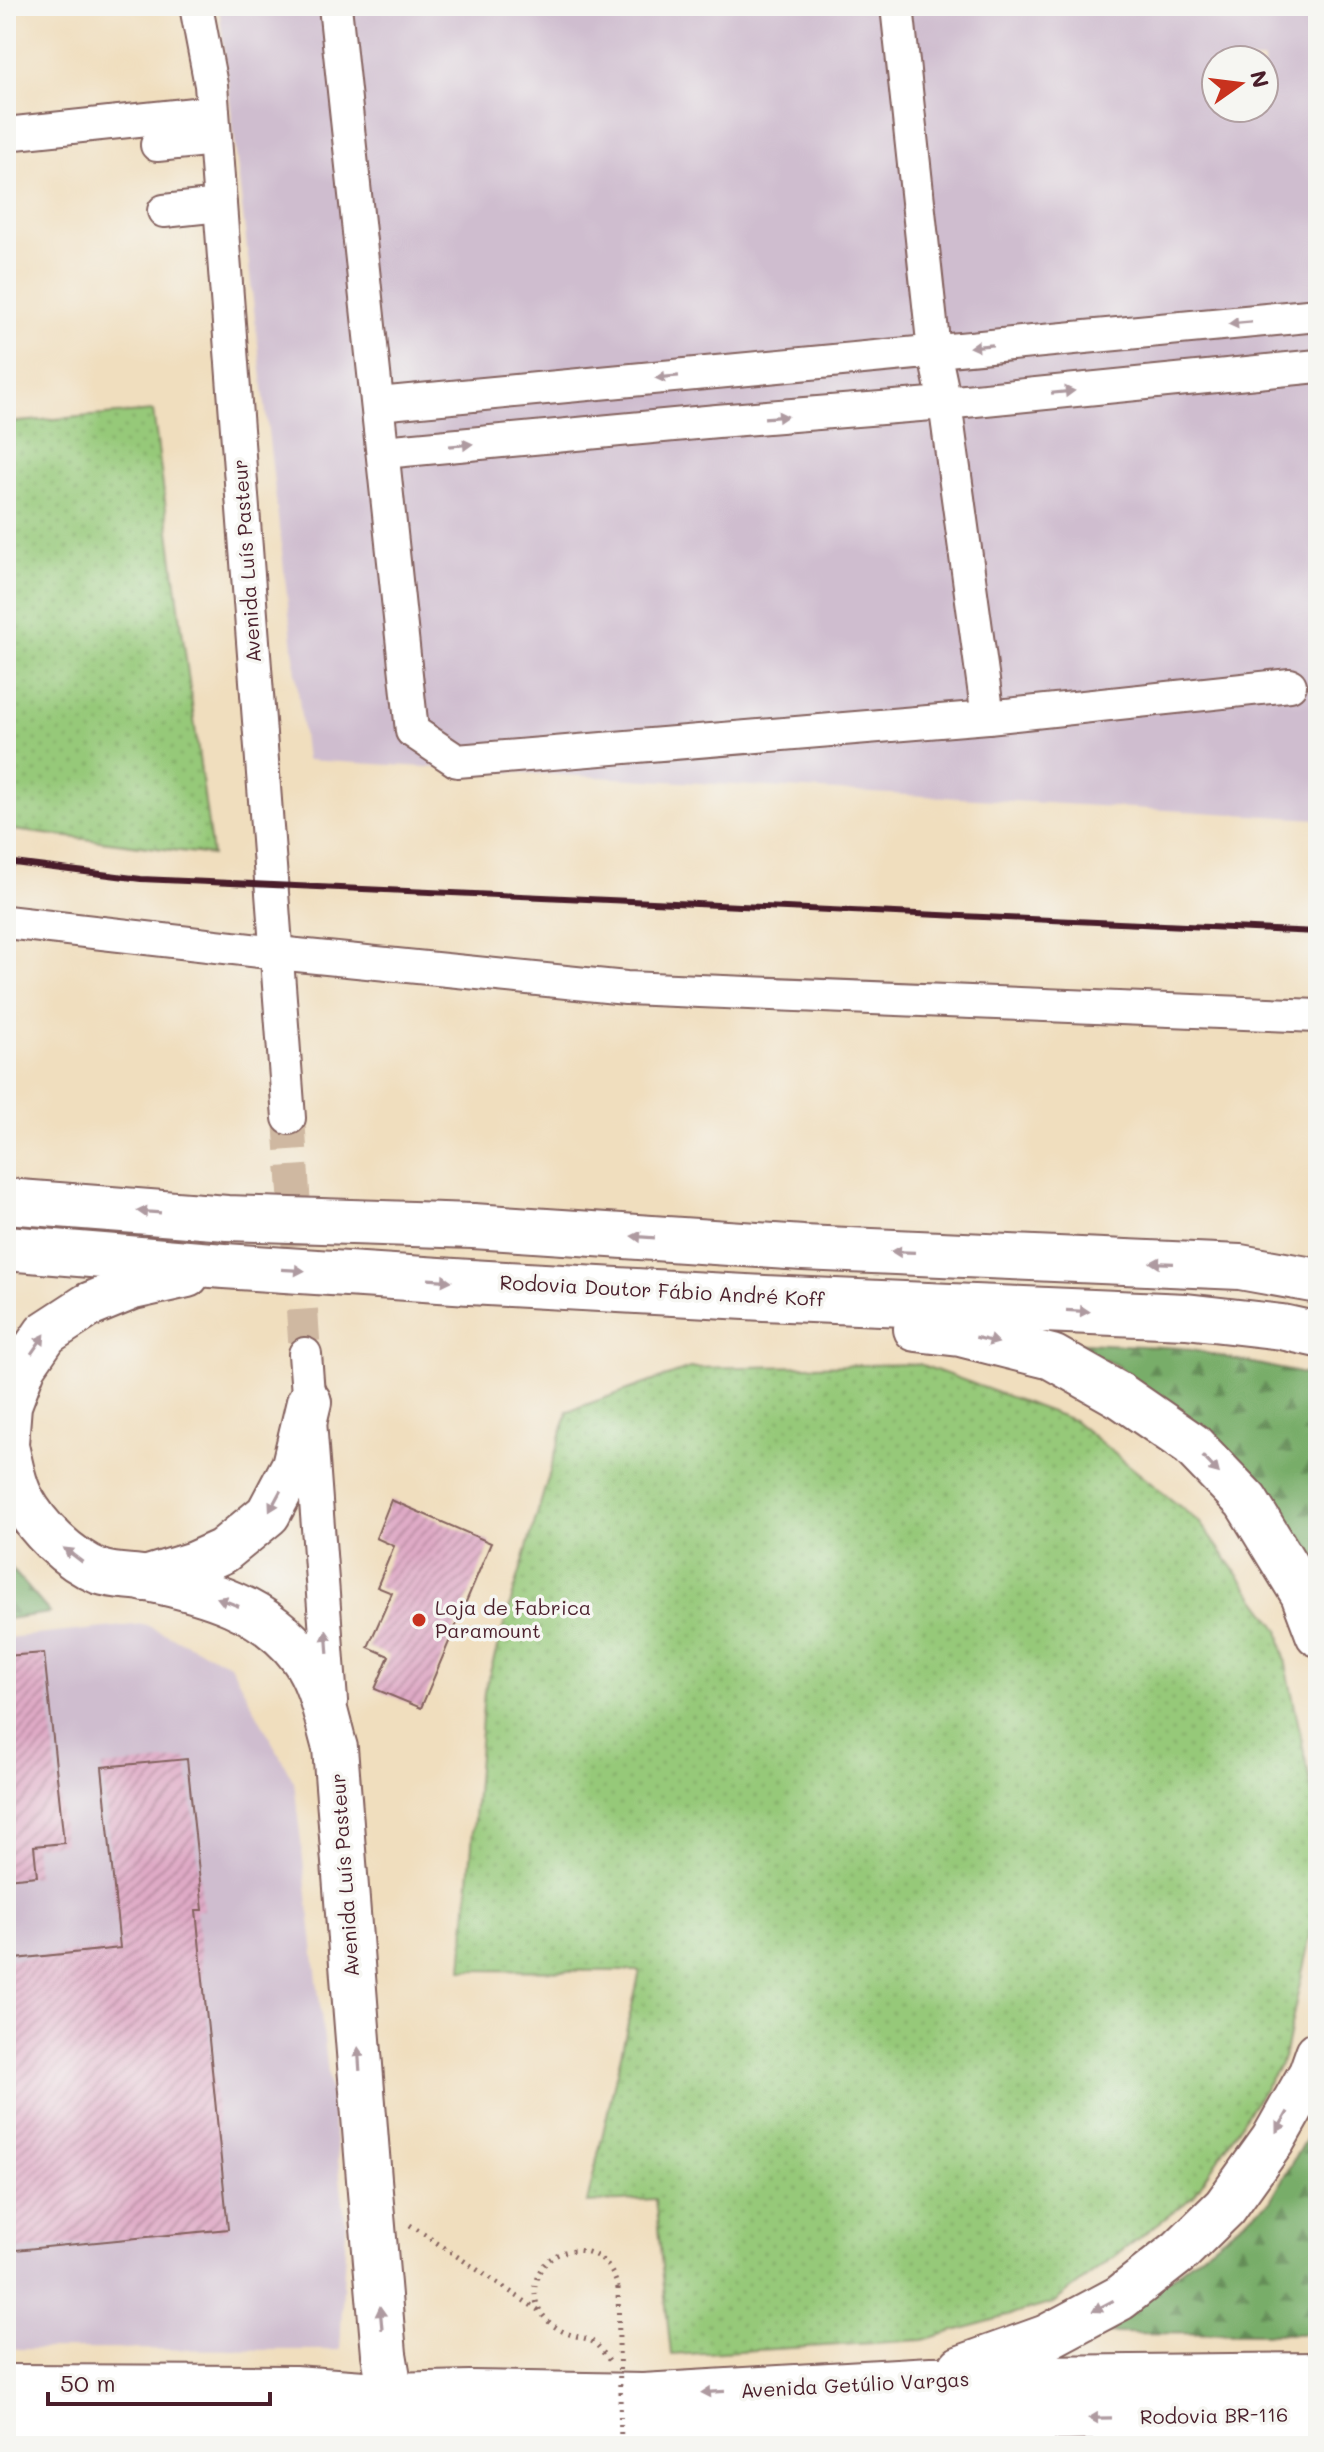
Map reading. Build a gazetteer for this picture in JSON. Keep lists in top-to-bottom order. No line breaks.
{"streets":{"highway":["Avenida Luís Pasteur","Rodovia Doutor Fábio André Koff","Avenida Getúlio Vargas","Rodovia BR-116"]},"crossings":[["Avenida Luís Pasteur","Avenida Getúlio Vargas"]],"one_way":["Avenida Luís Pasteur","Rodovia BR-116"],"places":["Loja de Fabrica Paramount"],"scale_bar":"50 m","north":"right"}
